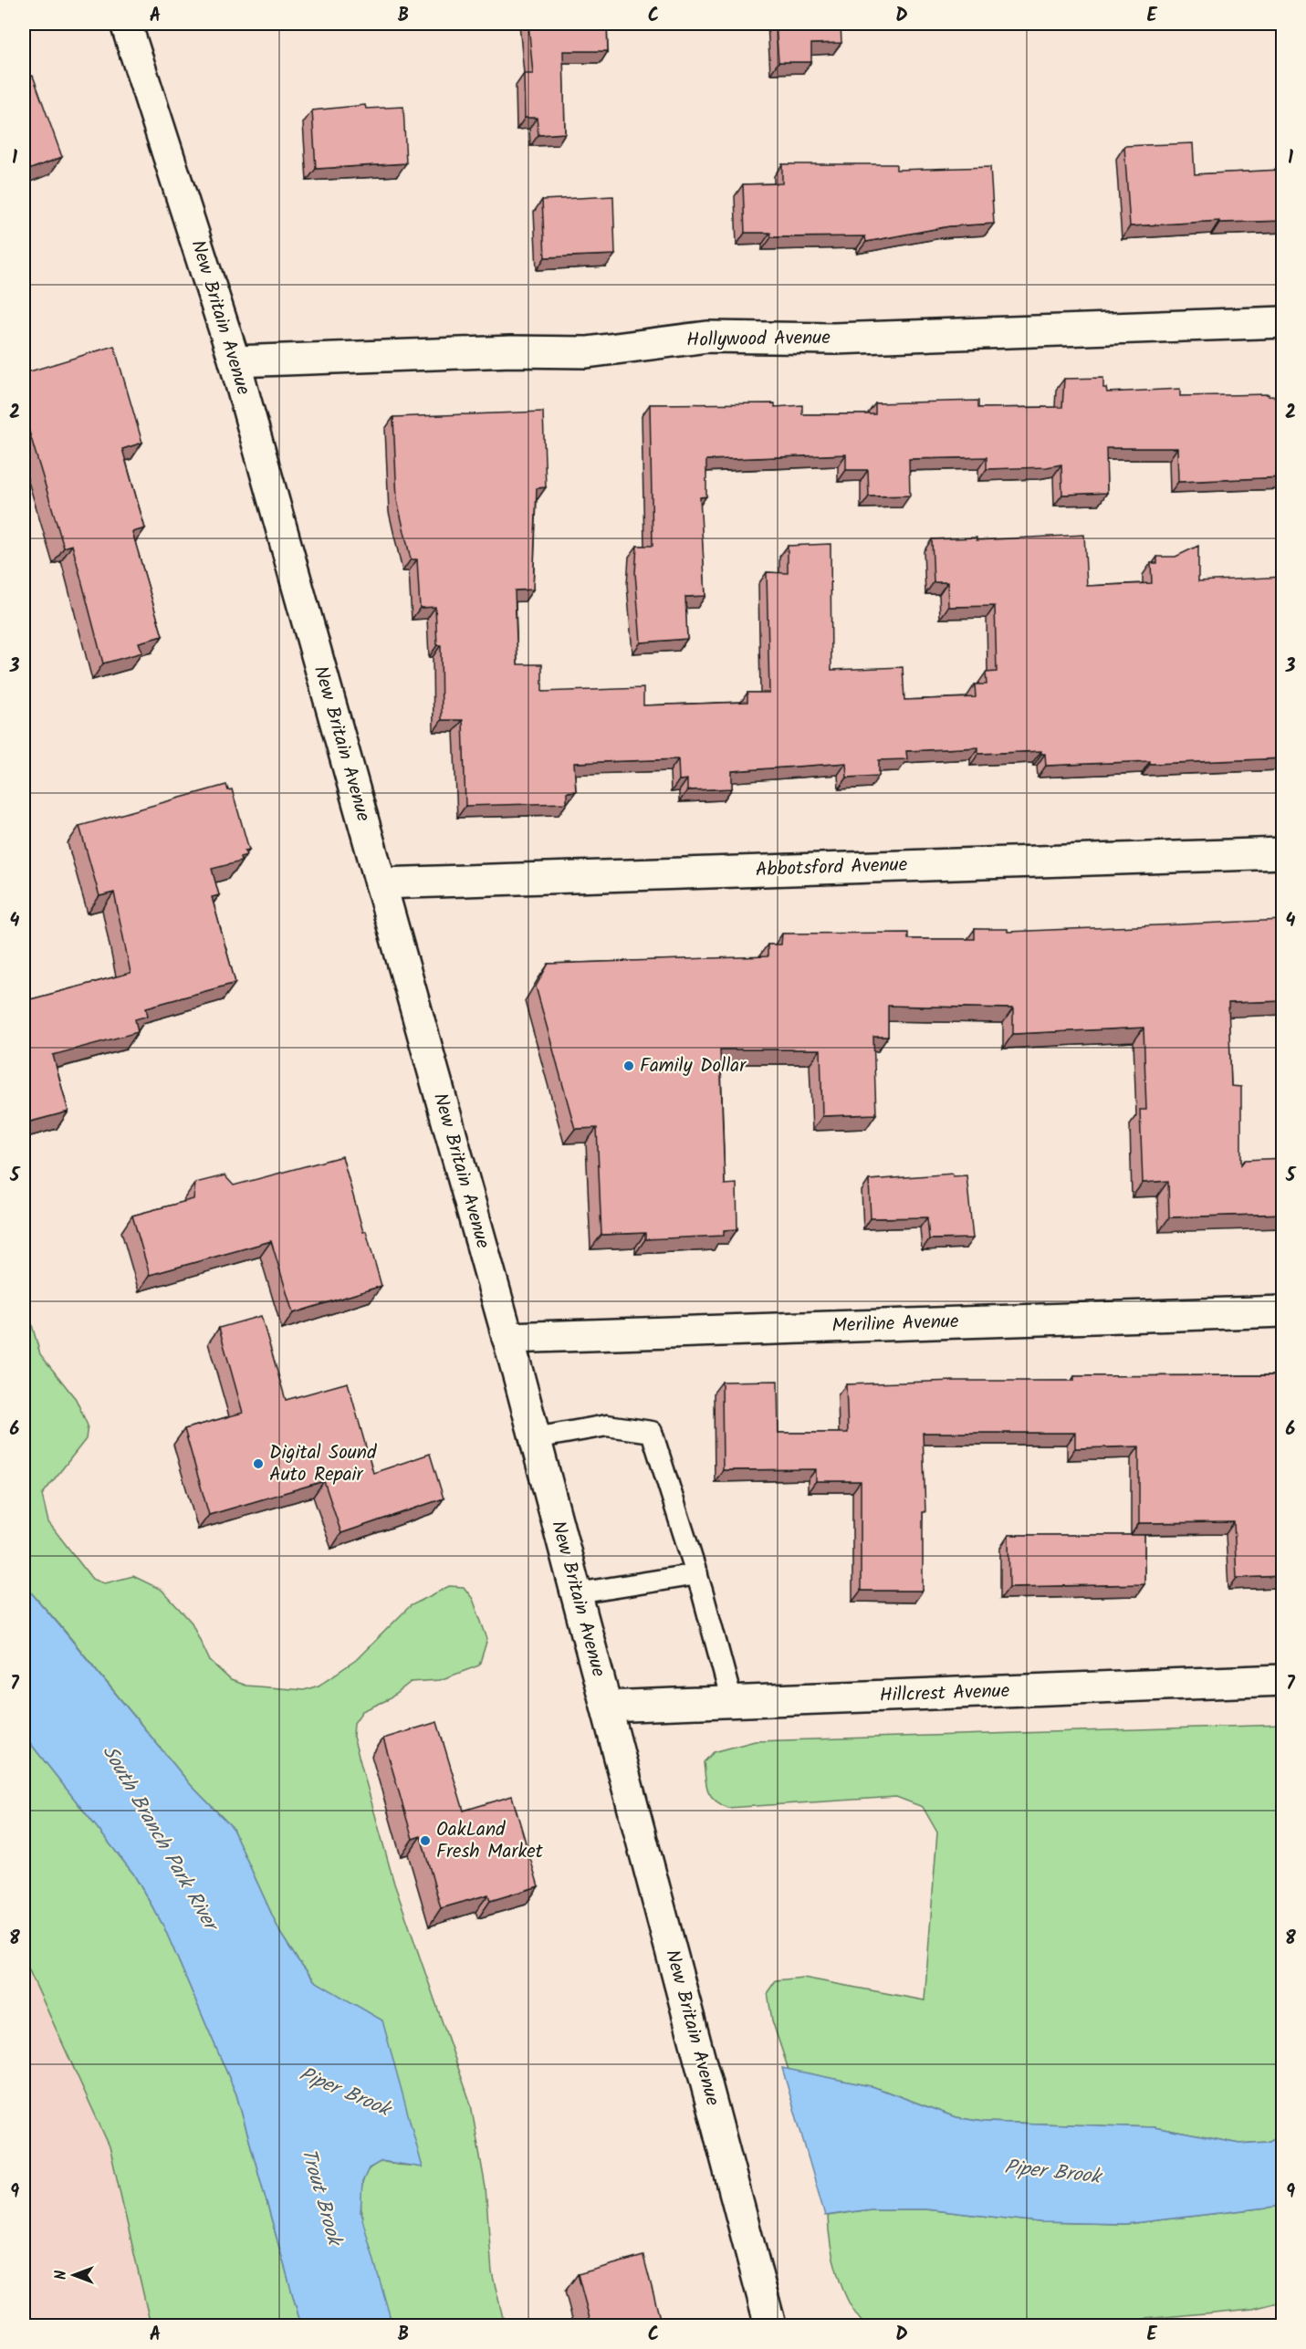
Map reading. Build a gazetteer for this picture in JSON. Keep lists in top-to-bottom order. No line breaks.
{"streets":{"street":["New Britain Avenue","Hollywood Avenue","Abbotsford Avenue","Meriline Avenue","Hillcrest Avenue"]},"crossings":[["New Britain Avenue","Hollywood Avenue"],["New Britain Avenue","Abbotsford Avenue"],["New Britain Avenue","Meriline Avenue"],["New Britain Avenue","Hillcrest Avenue"]],"water":["South Branch Park River","Piper Brook","Trout Brook"],"places":["Family Dollar","Digital Sound Auto Repair","OakLand Fresh Market"],"north":"left","grid":{"columns":["A","B","C","D","E"],"rows":["1","2","3","4","5","6","7","8","9"]}}
